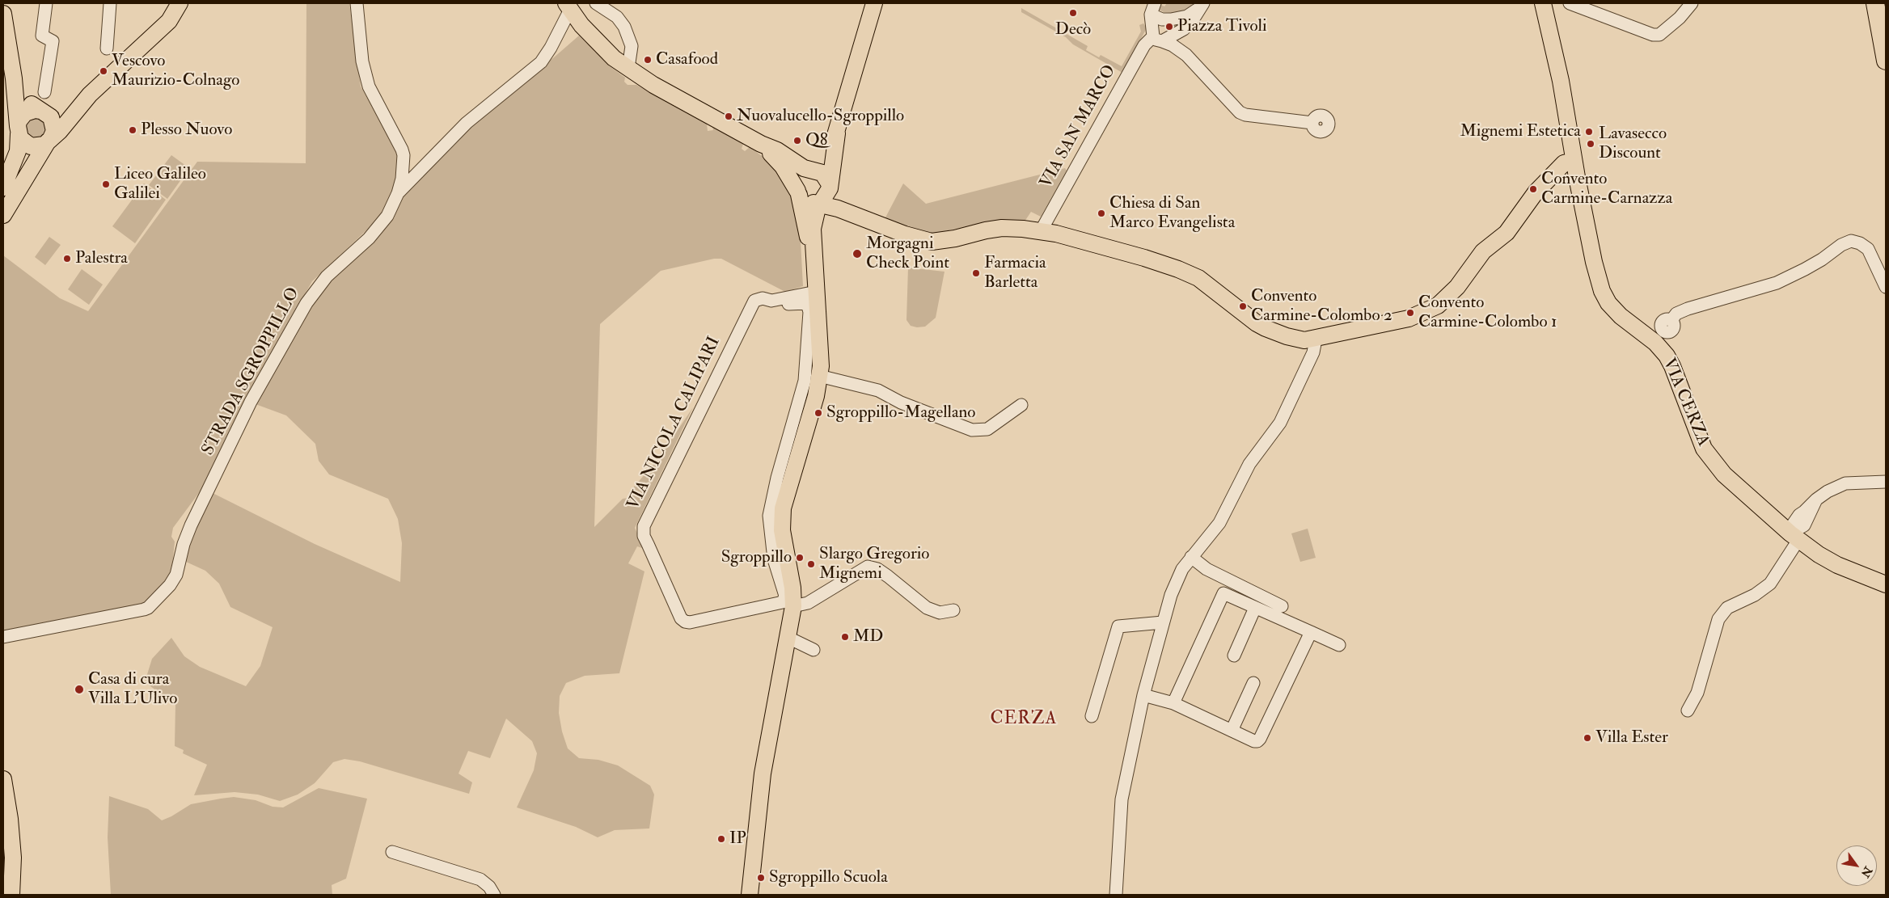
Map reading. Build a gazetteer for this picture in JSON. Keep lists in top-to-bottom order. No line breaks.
{"streets":{"main road":["VIA CERZA"],"street":["VIA SAN MARCO","STRADA SGROPPILLO","VIA NICOLA CALIPARI"]},"districts":["CERZA"],"places":["Decò","Piazza Tivoli","Casafood","Vescovo Maurizio-Colnago","Nuovalucello-Sgroppillo","Plesso Nuovo","Mignemi Estetica","Q8","Lavasecco Discount","Liceo Galileo Galilei","Convento Carmine-Carnazza","Chiesa di San Marco Evangelista","Morgagni Check Point","Palestra","Farmacia Barletta","Convento Carmine-Colombo 2","Convento Carmine-Colombo 1","Sgroppillo-Magellano","Sgroppillo","Slargo Gregorio Mignemi","MD","Casa di cura Villa L'Ulivo","Villa Ester","IP","Sgroppillo Scuola"],"north":"bottom right"}
